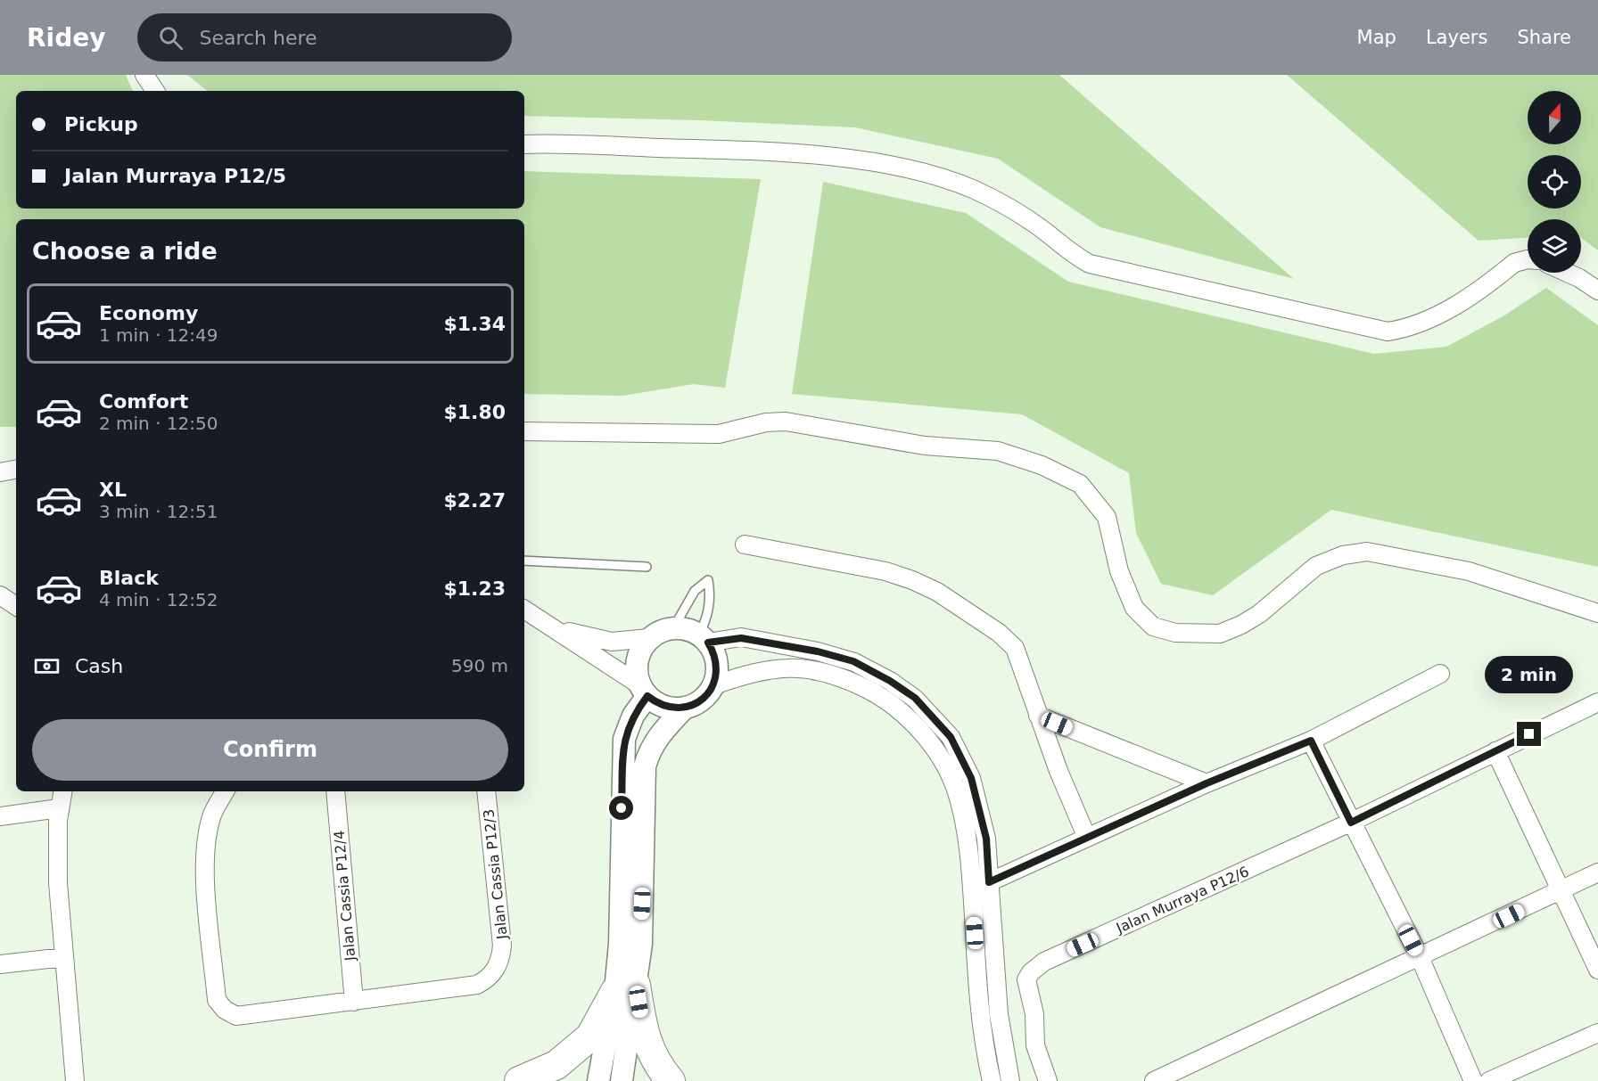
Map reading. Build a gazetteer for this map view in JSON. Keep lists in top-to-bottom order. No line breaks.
{"streets":{"street":["Jalan Cassia P12/3","Jalan Cassia P12/4","Jalan Murraya P12/6"]},"crossings":[["Jalan Cassia P12/3","Jalan Cassia P12/4"]],"north":"top","page":{"header":"Ridey","search":"Search here","nav":["Map","Layers","Share"],"banner":["Pickup","Jalan Murraya P12/5"],"heading":"Choose a ride","list":[{"name":"Economy","note":"1 min · 12:49","value":"$1.34"},{"name":"Comfort","note":"2 min · 12:50","value":"$1.80"},{"name":"XL","note":"3 min · 12:51","value":"$2.27"},{"name":"Black","note":"4 min · 12:52","value":"$1.23"}],"pay":["Cash","590 m"],"bubble":"2 min","buttons":"Confirm"}}
